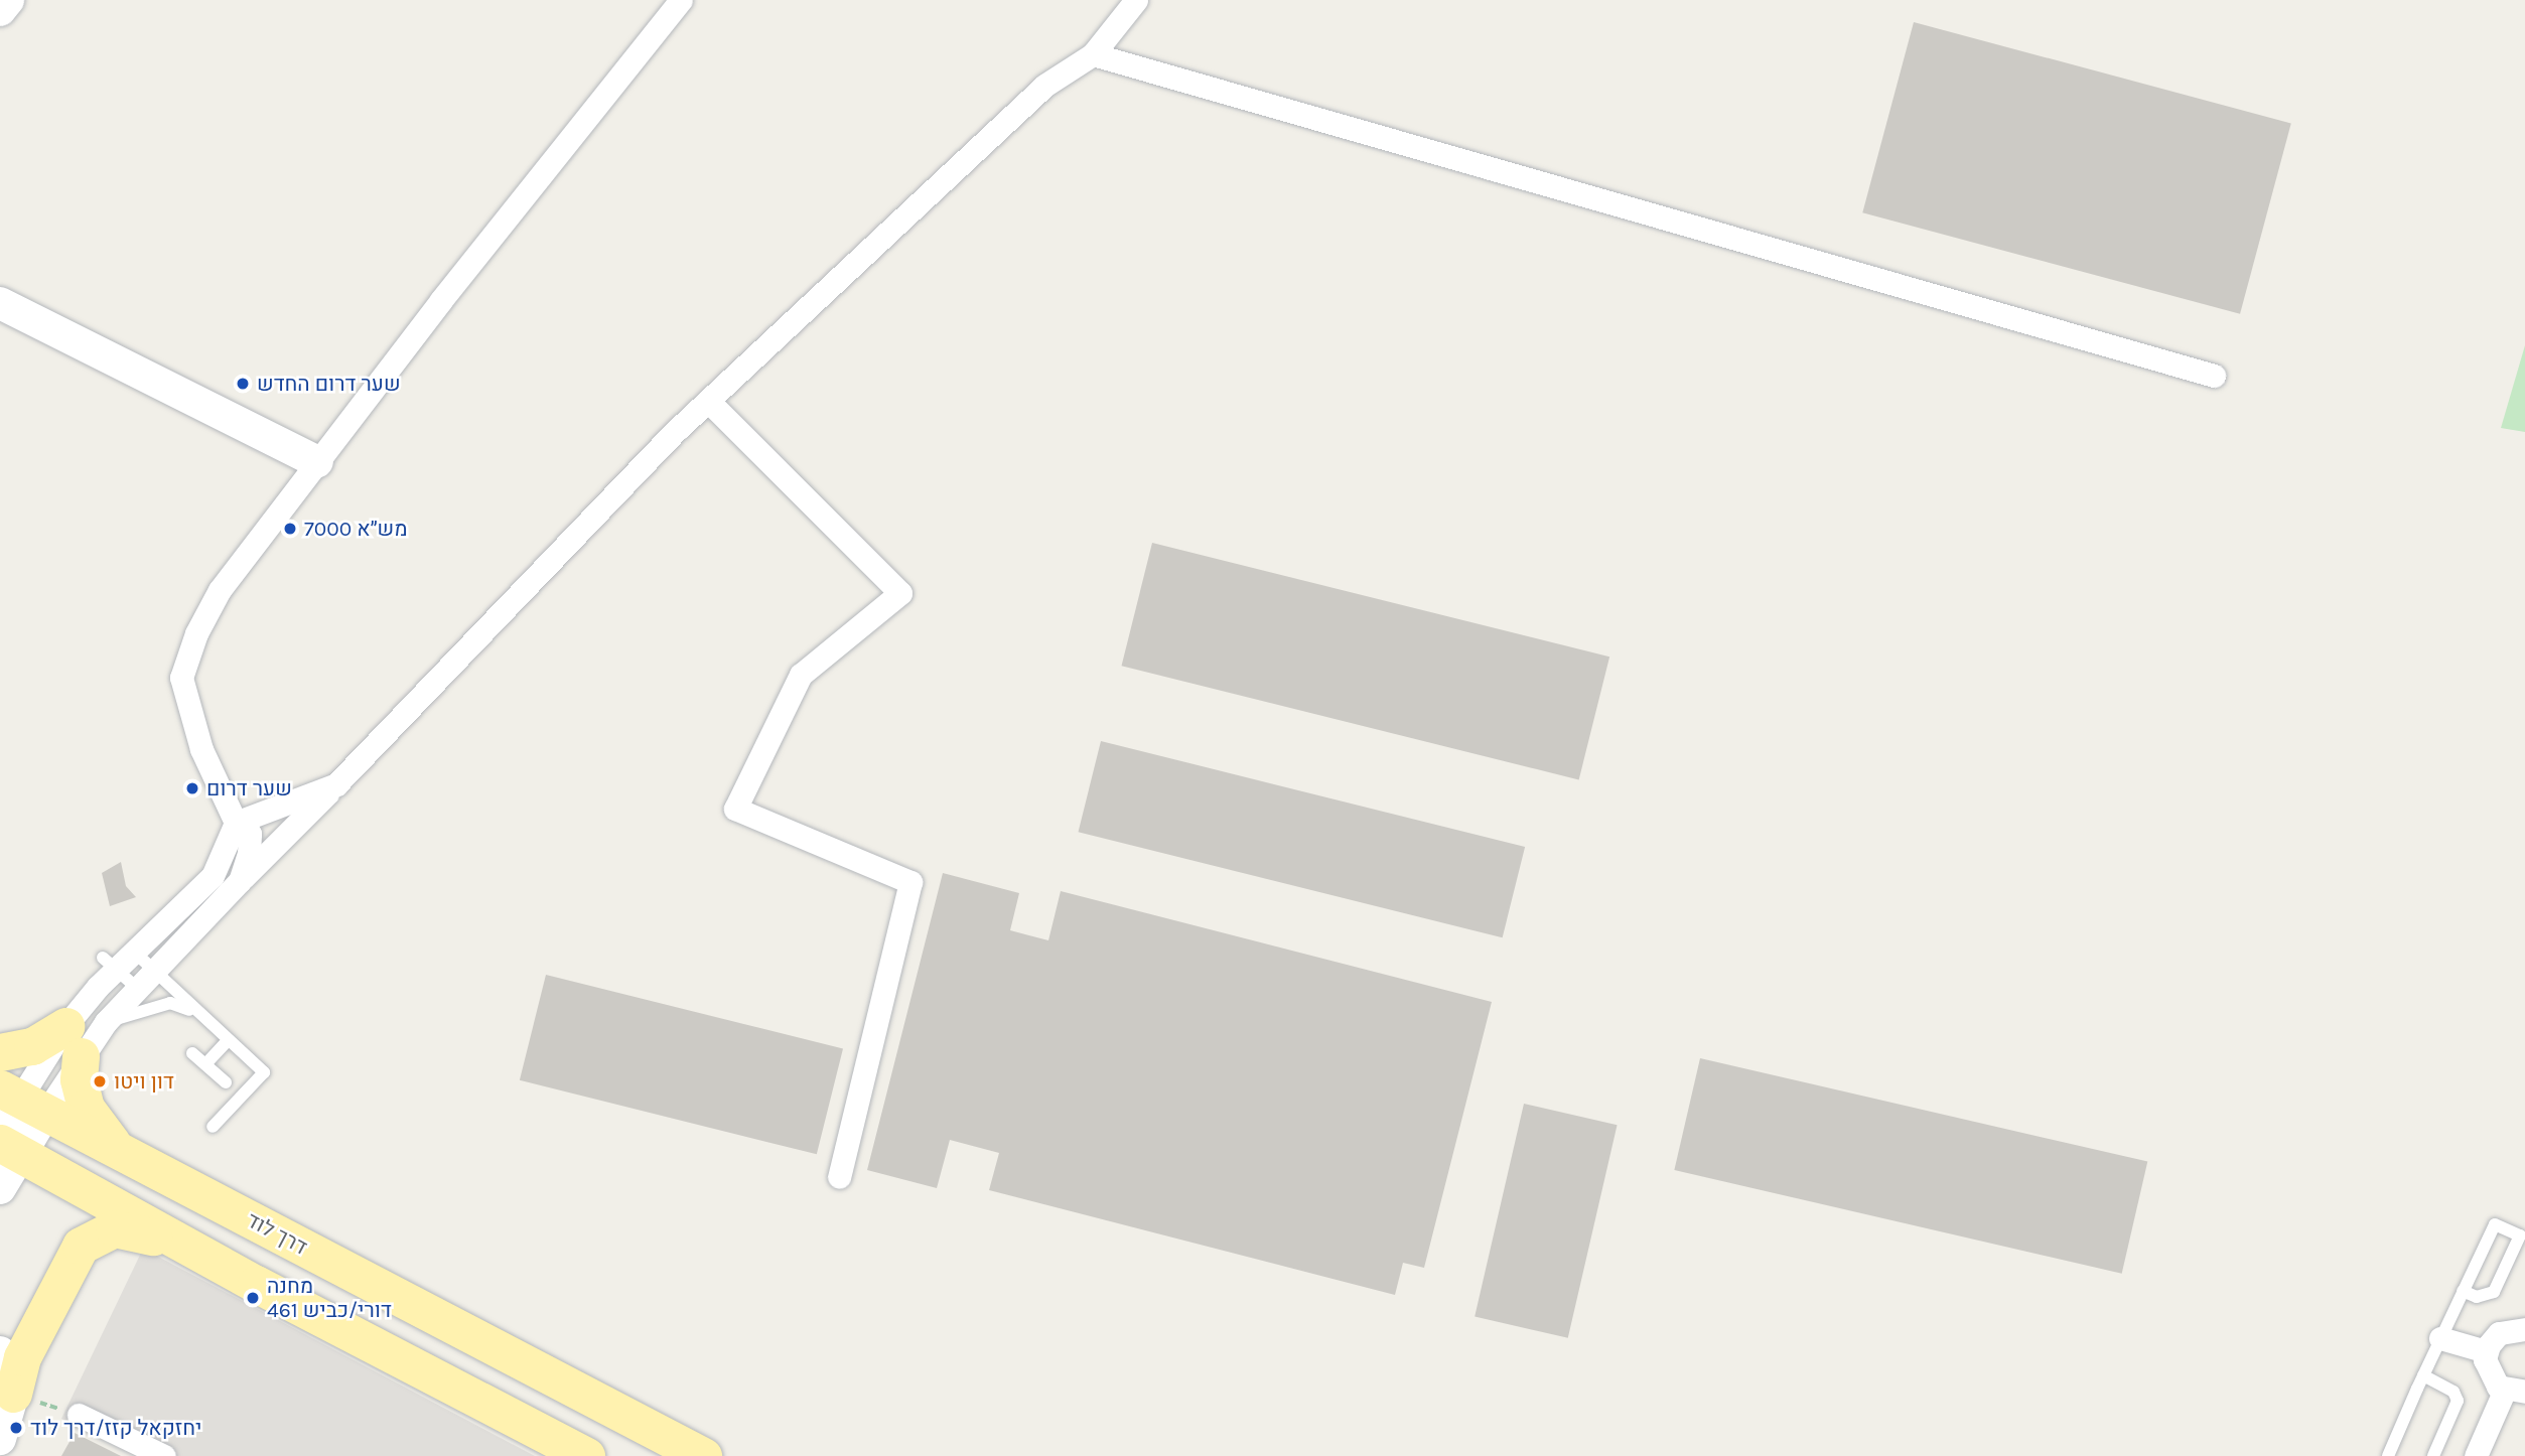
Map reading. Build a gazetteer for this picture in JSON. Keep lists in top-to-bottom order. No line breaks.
{"streets":{"main road":["דרך לוד"]},"places":["שער דרום החדש","מש״א 7000","שער דרום","דון ויטו","מחנה דורי/כביש 461","יחזקאל קזז/דרך לוד"]}
